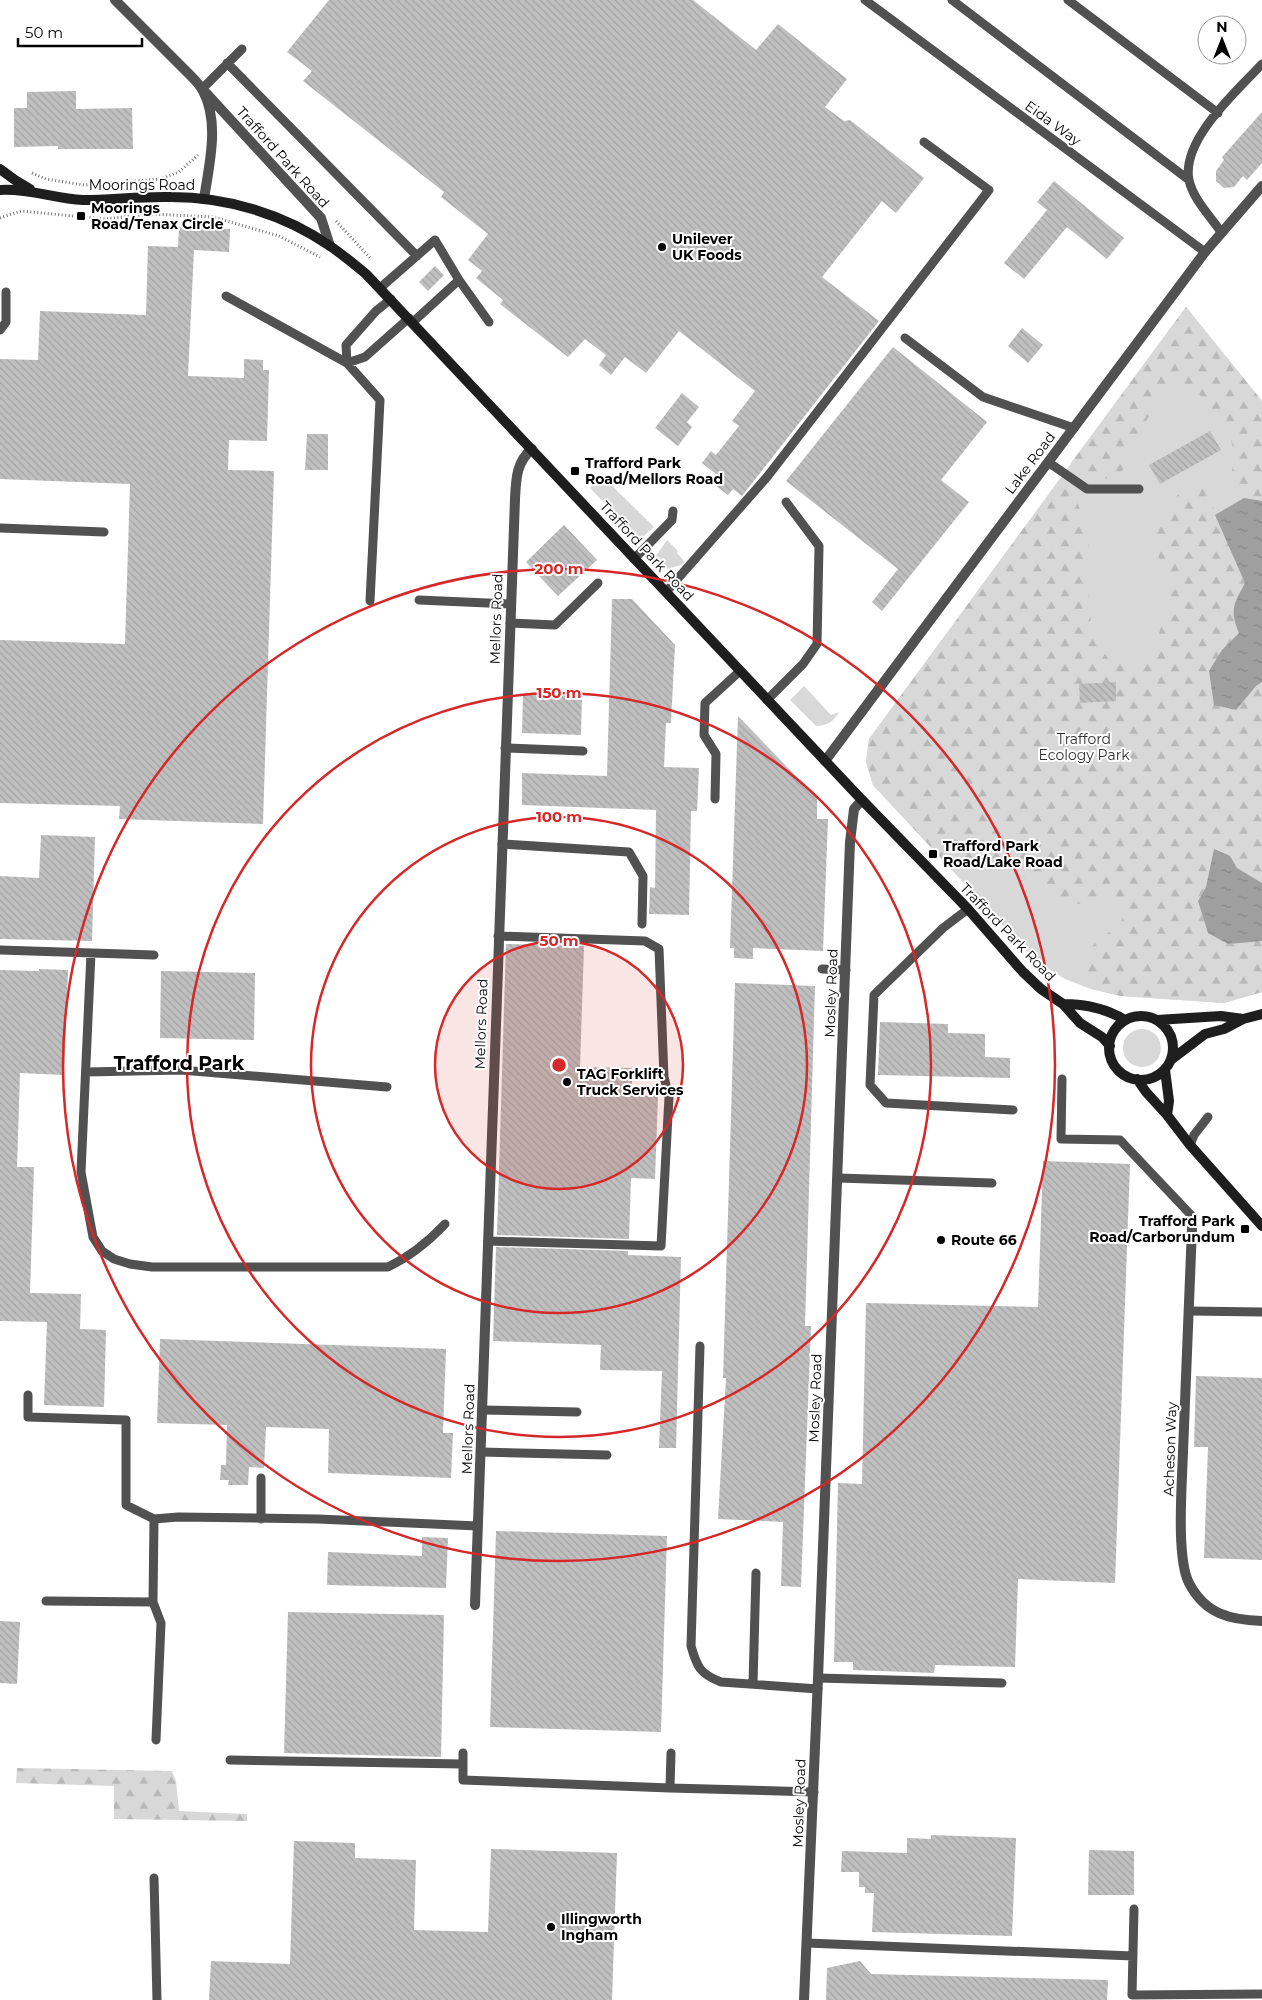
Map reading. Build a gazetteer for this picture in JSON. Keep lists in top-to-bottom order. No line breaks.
{"streets":{"street":["Trafford Park Road","Moorings Road","Lake Road","Mellors Road","Mosley Road","Acheson Way"],"lane":["Eida Way"]},"crossings":[["Eida Way","Lake Road"],["Trafford Park Road","Moorings Road"],["Trafford Park Road","Lake Road"],["Trafford Park Road","Mellors Road"],["Trafford Park Road","Mosley Road"]],"districts":["Trafford Park"],"parks":["Trafford Ecology Park"],"places":{"transit":["Moorings Road/Tenax Circle","Trafford Park Road/Mellors Road","Trafford Park Road/Lake Road","Trafford Park Road/Carborundum"],"other":["Unilever UK Foods","TAG Forklift Truck Services","Route 66","Illingworth Ingham"]},"scale_bar":"50 m","north":"top","rings":["200 m","150 m","100 m","50 m"]}
